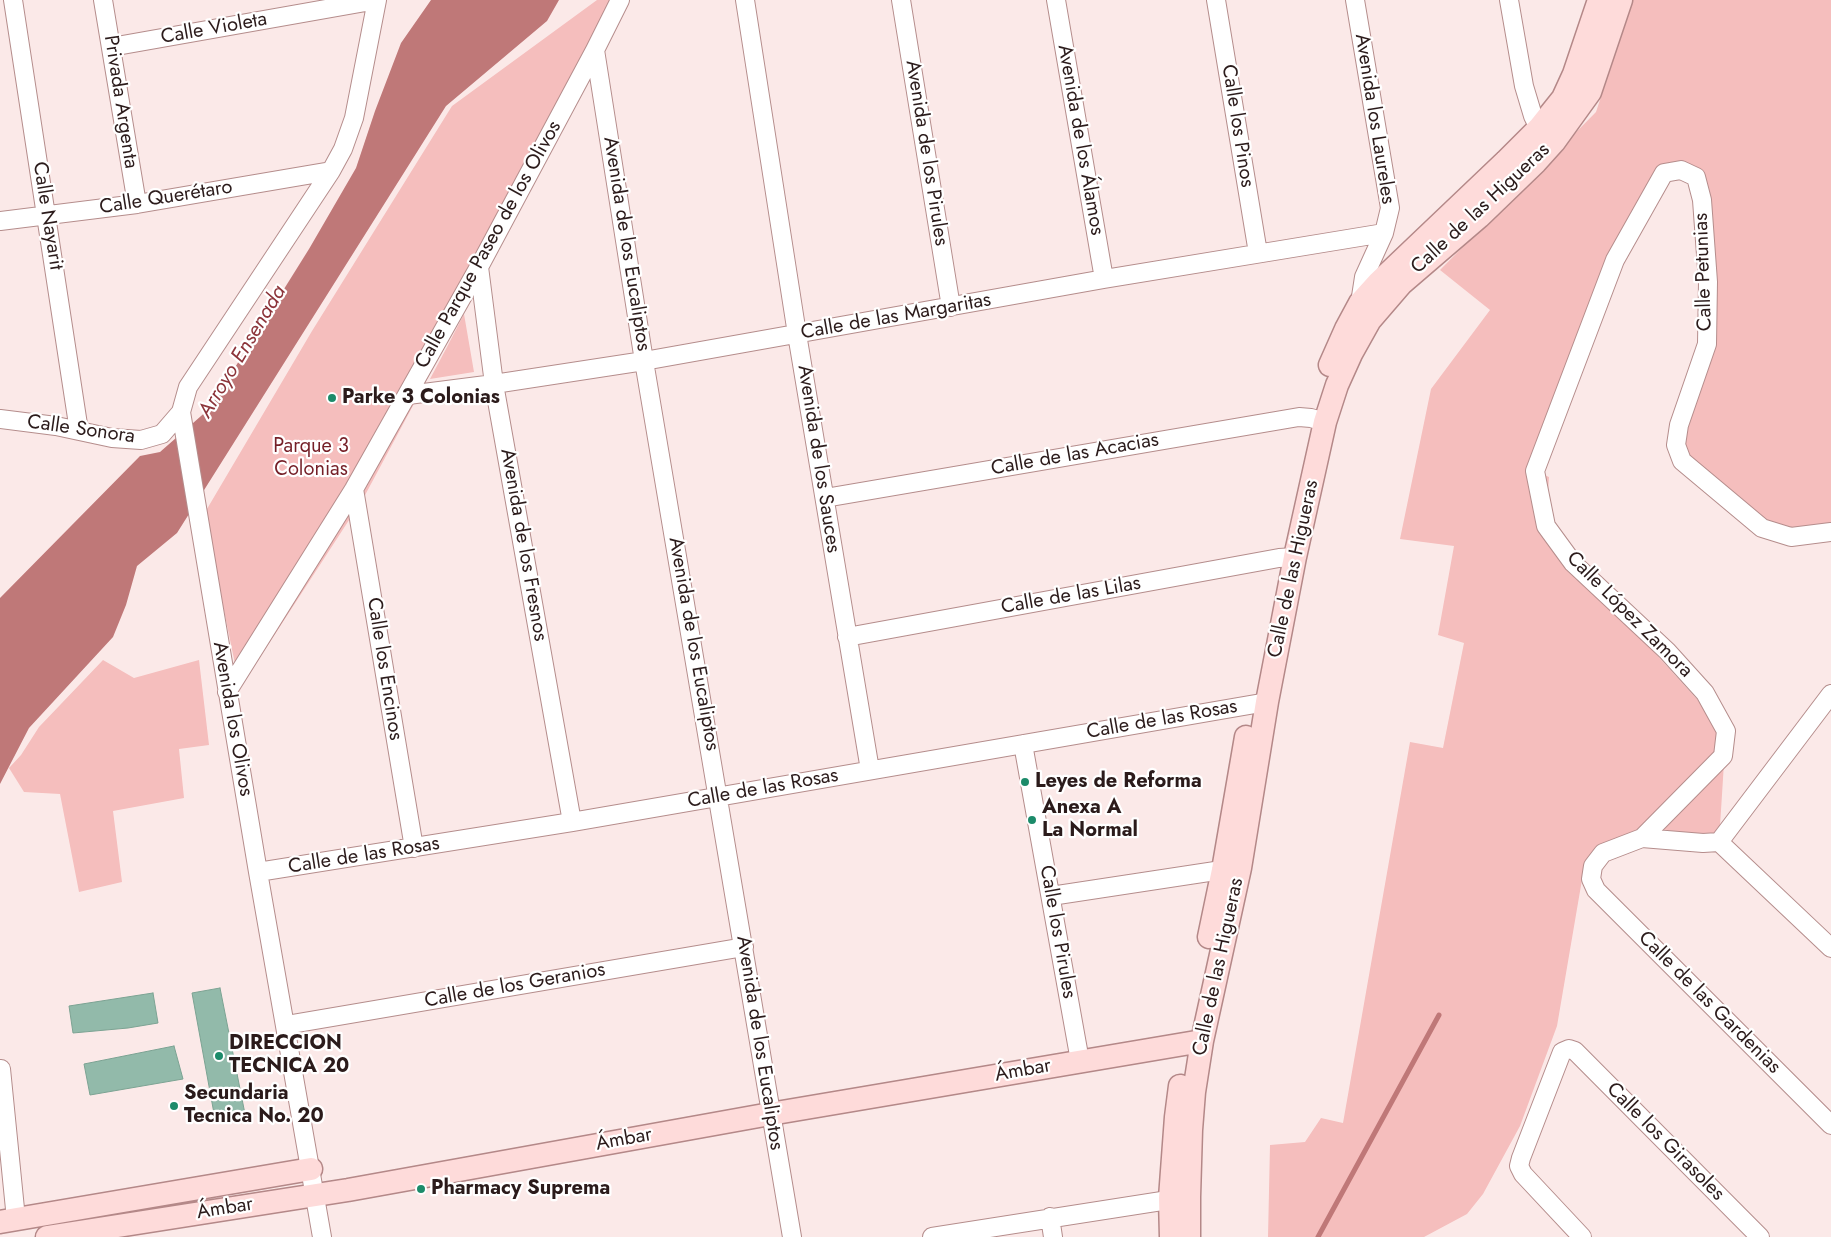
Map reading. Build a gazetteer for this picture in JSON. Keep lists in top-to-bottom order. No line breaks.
{"streets":{"main road":["Calle de las Higueras","Ámbar"],"street":["Calle Violeta","Privada Argenta","Avenida los Laureles","Calle los Pinos","Avenida de los Álamos","Avenida de los Pirules","Calle Querétaro","Calle Nayarit","Avenida de los Eucaliptos","Calle Parque Paseo de los Olivos","Calle Petunias","Calle de las Margaritas","Calle Sonora","Calle de las Acacias","Avenida de los Sauces","Avenida de los Fresnos","Calle de las Lilas","Calle López Zamora","Calle los Encinos","Avenida los Olivos","Calle de las Rosas","Calle los Pirules","Calle de los Geranios","Calle de las Gardenias","Calle los Girasoles"]},"crossings":[["Calle Violeta","Privada Argenta"],["Privada Argenta","Calle Querétaro"],["Avenida los Laureles","Calle de las Higueras"],["Avenida los Laureles","Calle de las Margaritas"],["Calle los Pinos","Calle de las Margaritas"],["Avenida de los Álamos","Calle de las Margaritas"],["Avenida de los Pirules","Calle de las Margaritas"],["Calle Querétaro","Calle Nayarit"],["Calle de las Higueras","Calle de las Acacias"],["Calle de las Higueras","Calle de las Lilas"],["Calle de las Higueras","Calle de las Rosas"],["Calle de las Higueras","Ámbar"],["Calle Nayarit","Calle Sonora"],["Avenida de los Eucaliptos","Calle Parque Paseo de los Olivos"],["Avenida de los Eucaliptos","Calle de las Margaritas"],["Avenida de los Eucaliptos","Calle de las Rosas"],["Avenida de los Eucaliptos","Calle de los Geranios"],["Avenida de los Eucaliptos","Ámbar"],["Calle Parque Paseo de los Olivos","Calle de las Margaritas"],["Calle Parque Paseo de los Olivos","Avenida de los Fresnos"],["Calle Parque Paseo de los Olivos","Calle los Encinos"],["Calle Parque Paseo de los Olivos","Avenida los Olivos"],["Calle Petunias","Calle López Zamora"],["Calle de las Margaritas","Avenida de los Sauces"],["Calle de las Margaritas","Avenida de los Fresnos"],["Calle Sonora","Avenida los Olivos"],["Calle de las Acacias","Avenida de los Sauces"],["Avenida de los Sauces","Calle de las Lilas"],["Avenida de los Sauces","Calle de las Rosas"],["Avenida de los Fresnos","Calle de las Rosas"],["Calle López Zamora","Calle de las Gardenias"],["Calle los Encinos","Calle de las Rosas"],["Avenida los Olivos","Calle de las Rosas"],["Avenida los Olivos","Calle de los Geranios"],["Avenida los Olivos","Ámbar"],["Calle de las Rosas","Calle los Pirules"],["Calle los Pirules","Ámbar"]],"water":["Arroyo Ensenada"],"parks":["Parque 3 Colonias"],"places":["Parke 3 Colonias","Leyes de Reforma","Anexa A La Normal","DIRECCION TECNICA 20","Secundaria Tecnica No. 20","Pharmacy Suprema"]}
